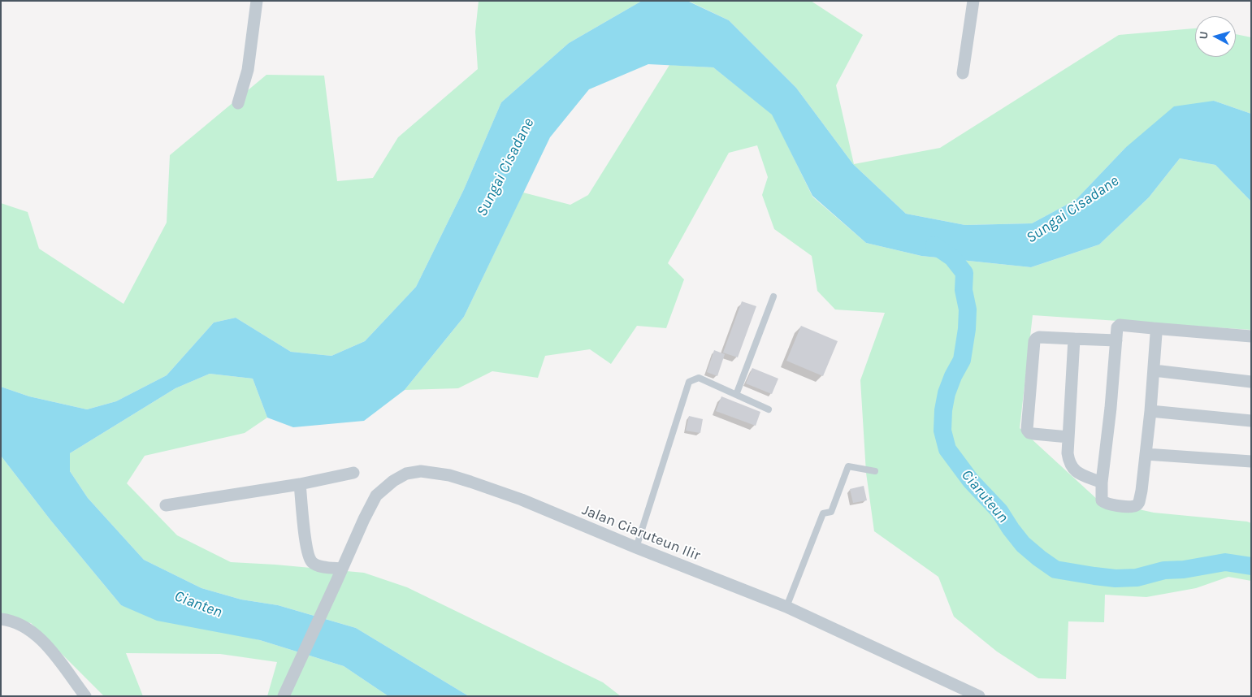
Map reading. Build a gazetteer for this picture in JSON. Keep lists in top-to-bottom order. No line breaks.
{"streets":{"street":["Jalan Ciaruteun Ilir"]},"water":["Sungai Cisadane","Ciaruteun","Cianten"],"north":"left"}
